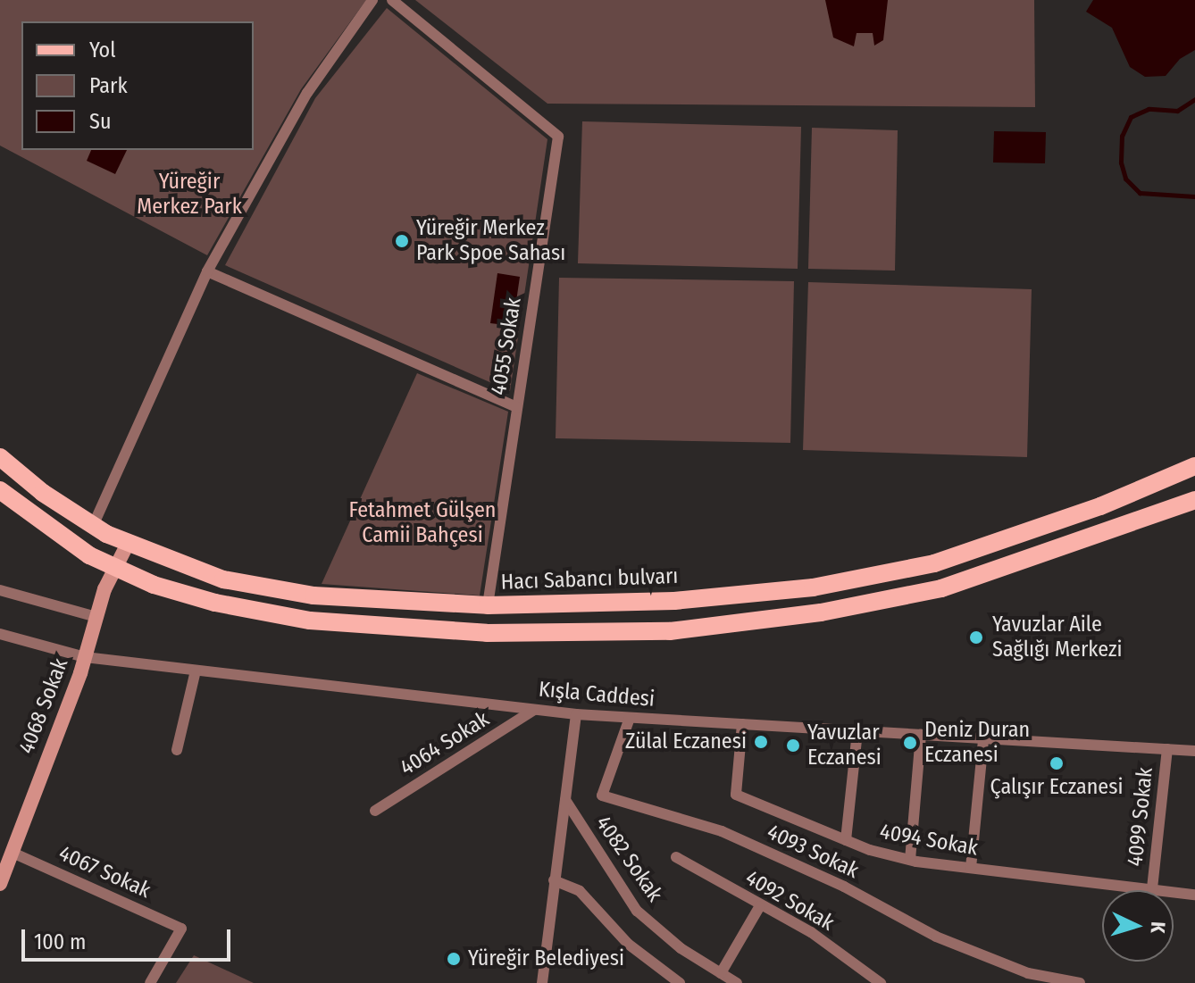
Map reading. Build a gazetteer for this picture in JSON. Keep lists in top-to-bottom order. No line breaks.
{"streets":{"main road":["Hacı Sabancı bulvarı","4068 Sokak"],"street":["4055 Sokak","Kışla Caddesi","4064 Sokak","4099 Sokak","4094 Sokak","4093 Sokak","4082 Sokak","4067 Sokak","4092 Sokak"]},"crossings":[["4055 Sokak","Hacı Sabancı bulvarı"],["Hacı Sabancı bulvarı","4068 Sokak"],["Kışla Caddesi","4068 Sokak"],["Kışla Caddesi","4064 Sokak"],["Kışla Caddesi","4099 Sokak"],["Kışla Caddesi","4094 Sokak"],["Kışla Caddesi","4093 Sokak"],["4068 Sokak","4067 Sokak"],["4099 Sokak","4094 Sokak"]],"parks":["Yüreğir Merkez Park","Fetahmet Gülşen Camii Bahçesi"],"places":["Yüreğir Merkez Park Spoe Sahası","Yavuzlar Aile Sağlığı Merkezi","Zülal Eczanesi","Deniz Duran Eczanesi","Yavuzlar Eczanesi","Çalışır Eczanesi","Yüreğir Belediyesi"],"legend":["Yol","Park","Su"],"scale_bar":"100 m","north":"right"}
